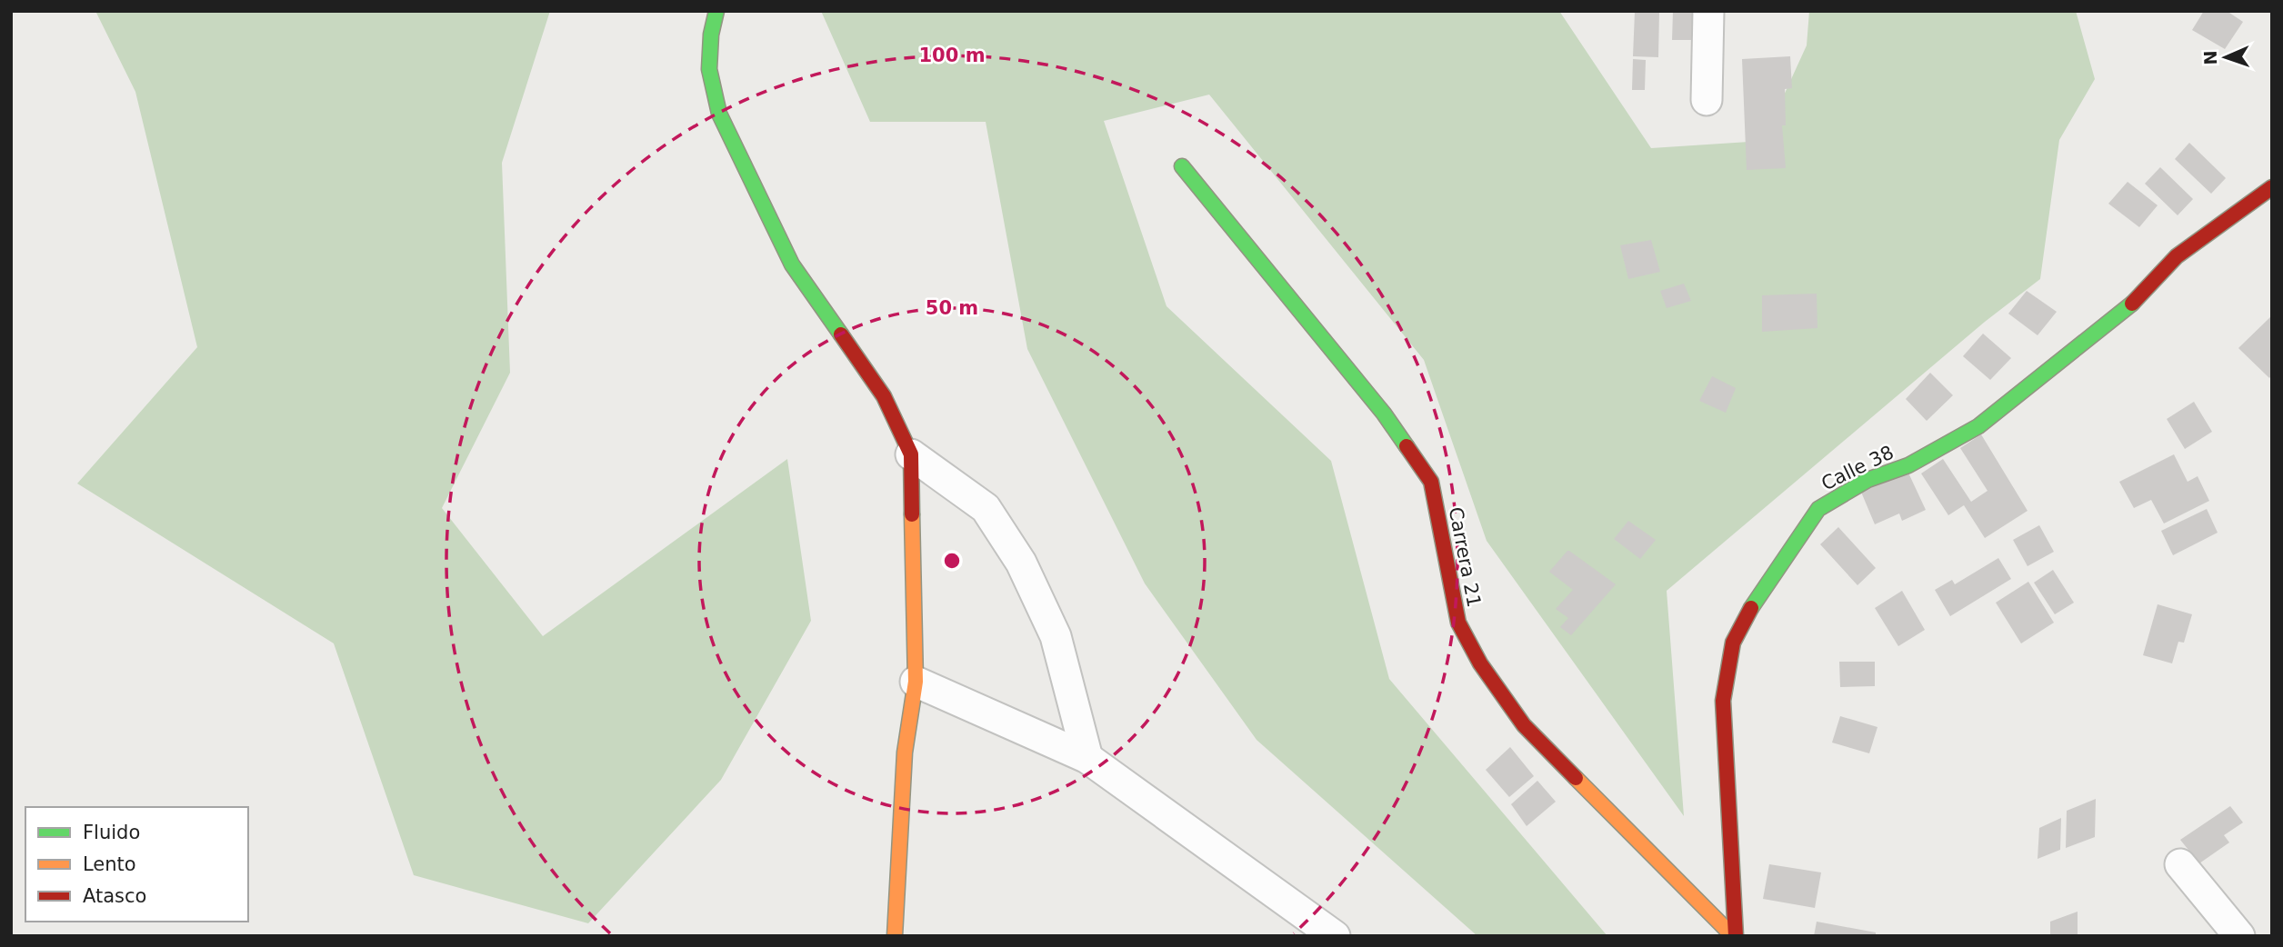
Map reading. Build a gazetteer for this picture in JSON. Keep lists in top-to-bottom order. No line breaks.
{"streets":{"street":["Calle 38","Carrera 21"]},"crossings":[["Calle 38","Carrera 21"]],"legend":["Fluido","Lento","Atasco"],"north":"left","rings":["100 m","50 m"]}
